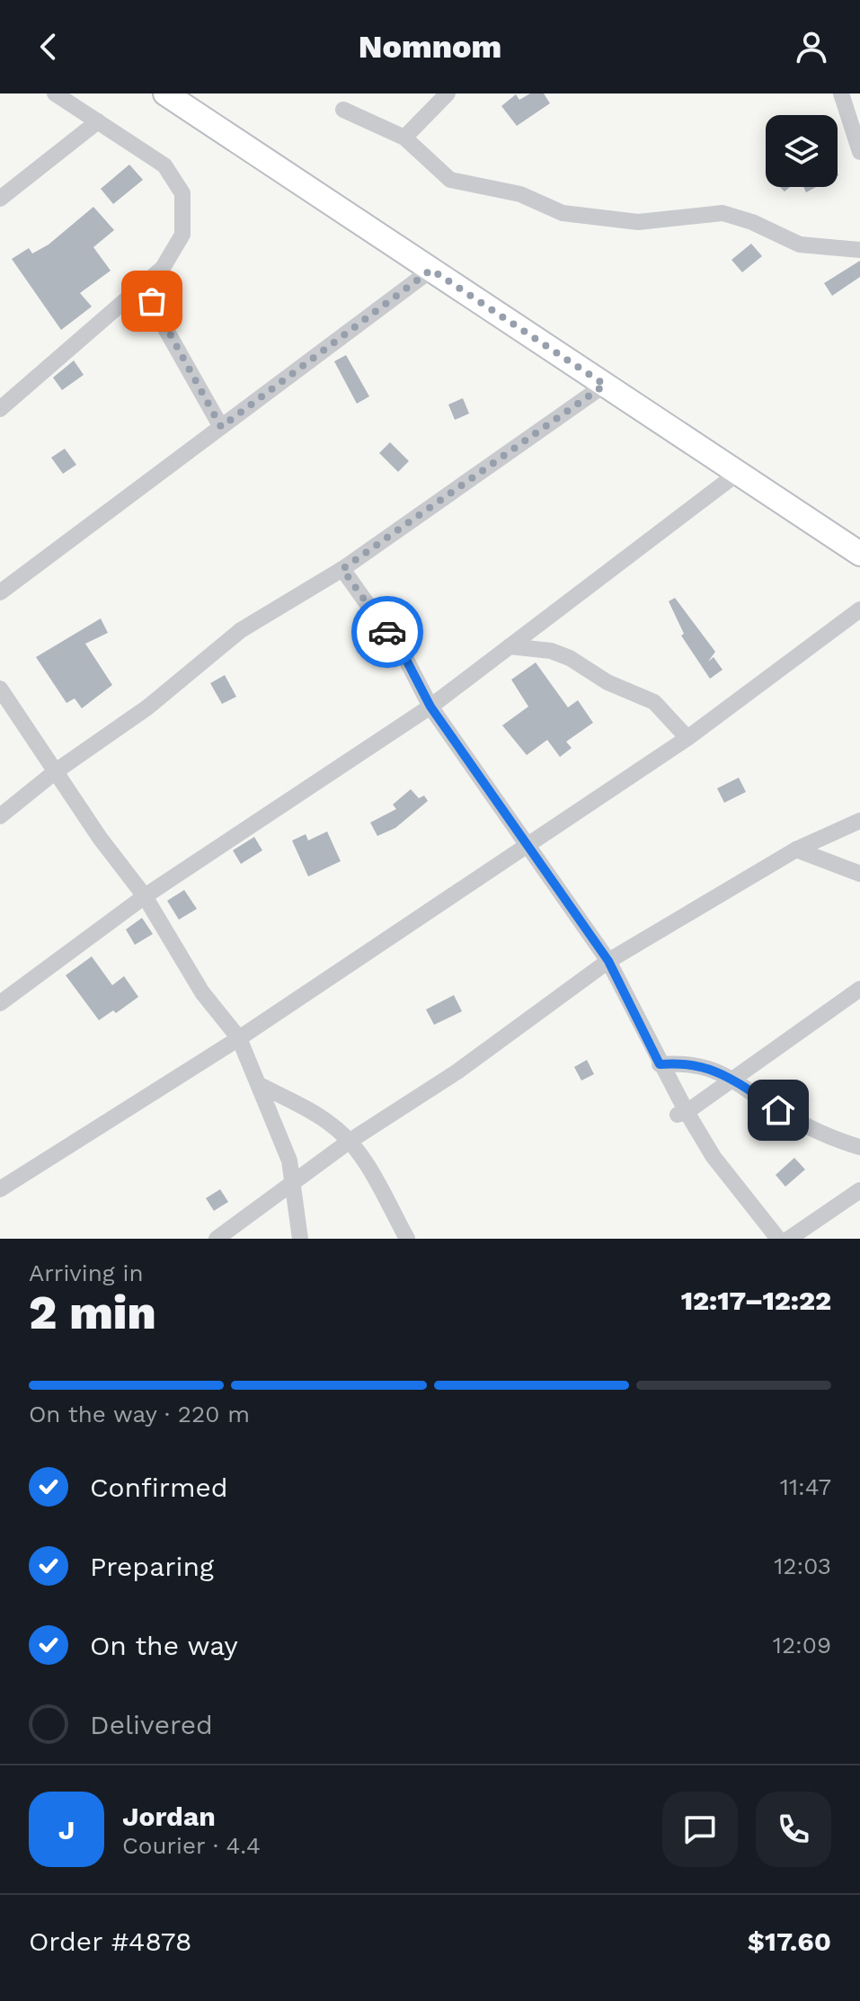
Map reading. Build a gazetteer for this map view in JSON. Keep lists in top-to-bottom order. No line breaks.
{"page":{"header":"Nomnom","heading":["2 min","Arriving in","12:17–12:22"],"panel":["Jordan","Courier · 4.4","Order #4878","$17.60"],"bar":"On the way · 220 m","list":[["Confirmed","11:47"],["Preparing","12:03"],["On the way","12:09"],"Delivered"],"round":"J"}}
